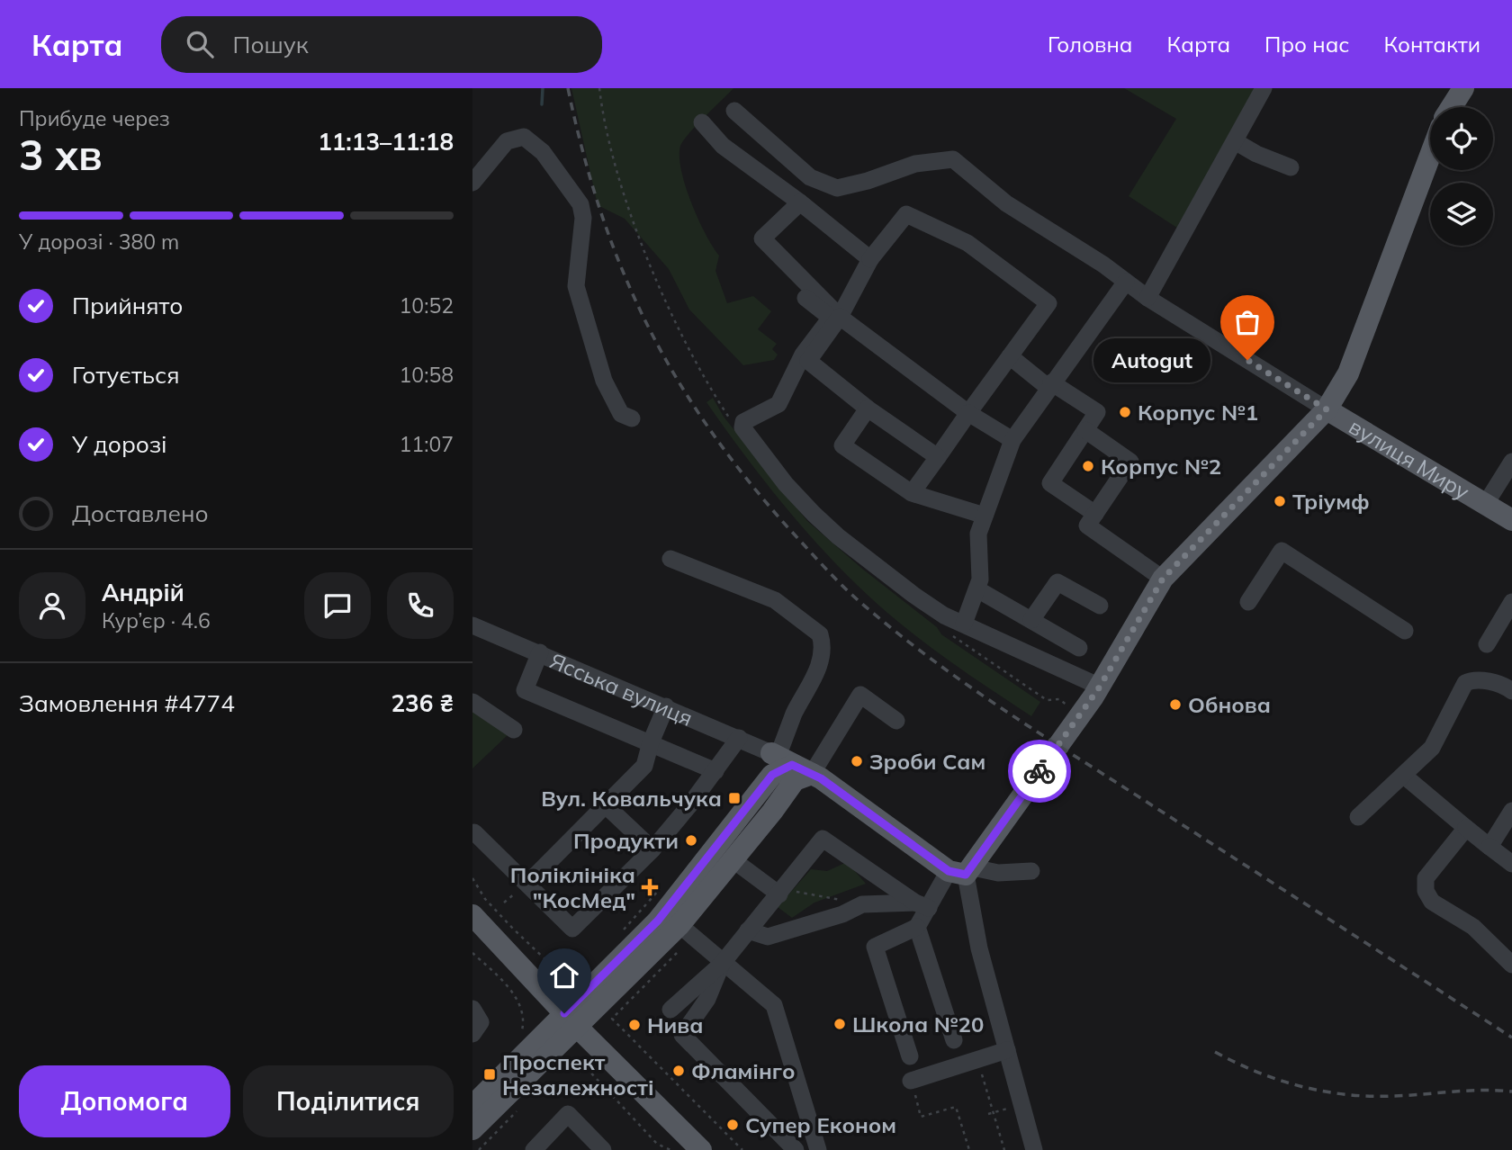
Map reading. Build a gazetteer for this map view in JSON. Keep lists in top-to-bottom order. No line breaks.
{"streets":{"main road":["вулиця Миру","Ясська вулиця"]},"places":{"other":["Autogut","Корпус №1","Корпус №2","Тріумф","Обнова","Зроби Сам","Продукти","Школа №20","Нива","Фламінго","Супер Економ"],"transit":["Вул. Ковальчука","Проспект Незалежності"],"health":["Поліклініка \"КосМед\""]},"page":{"header":"Карта","search":"Пошук","nav":["Головна","Карта","Про нас","Контакти"],"heading":["3 хв","Прибуде через","11:13–11:18"],"panel":["Андрій","Кур’єр · 4.6","Замовлення #4774","236 ₴"],"bar":"У дорозі · 380 m","list":[["Прийнято","10:52"],["Готується","10:58"],["У дорозі","11:07"],"Доставлено"],"bubble":"Autogut","buttons":["Допомога","Поділитися"]}}
